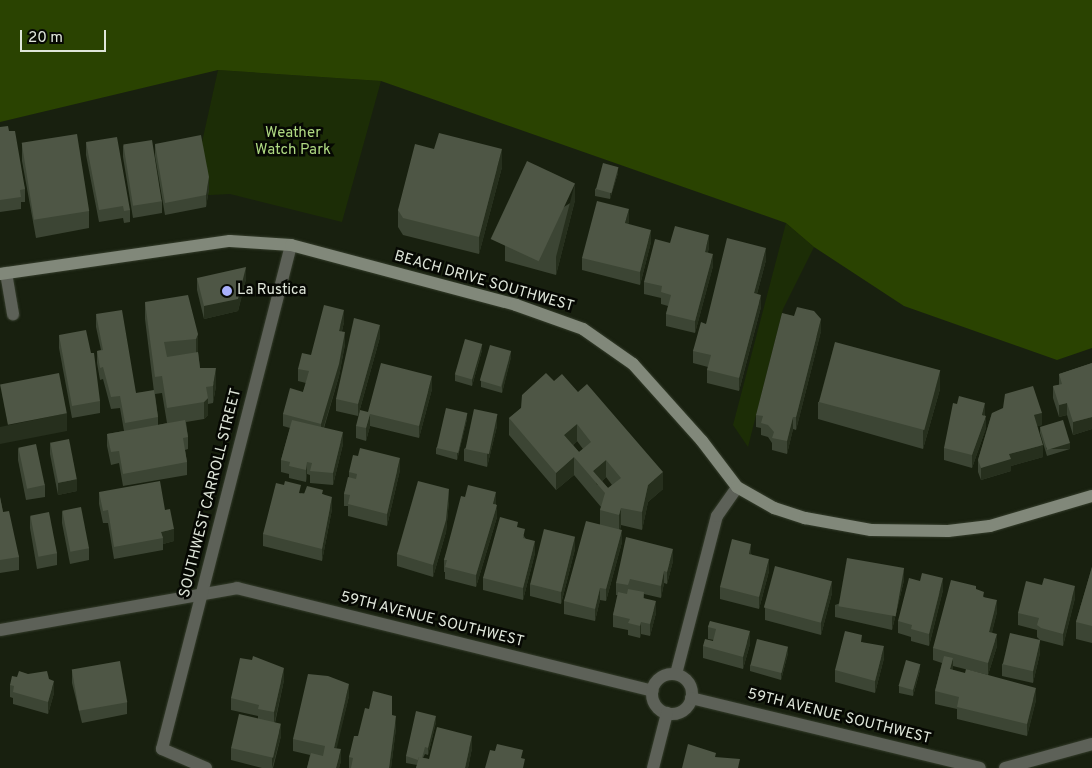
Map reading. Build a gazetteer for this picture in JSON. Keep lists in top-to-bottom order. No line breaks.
{"streets":{"main road":["BEACH DRIVE SOUTHWEST"],"street":["SOUTHWEST CARROLL STREET","59TH AVENUE SOUTHWEST"]},"crossings":[["BEACH DRIVE SOUTHWEST","SOUTHWEST CARROLL STREET"],["SOUTHWEST CARROLL STREET","59TH AVENUE SOUTHWEST"]],"parks":["Weather Watch Park"],"places":["La Rustica"],"scale_bar":"20 m"}
